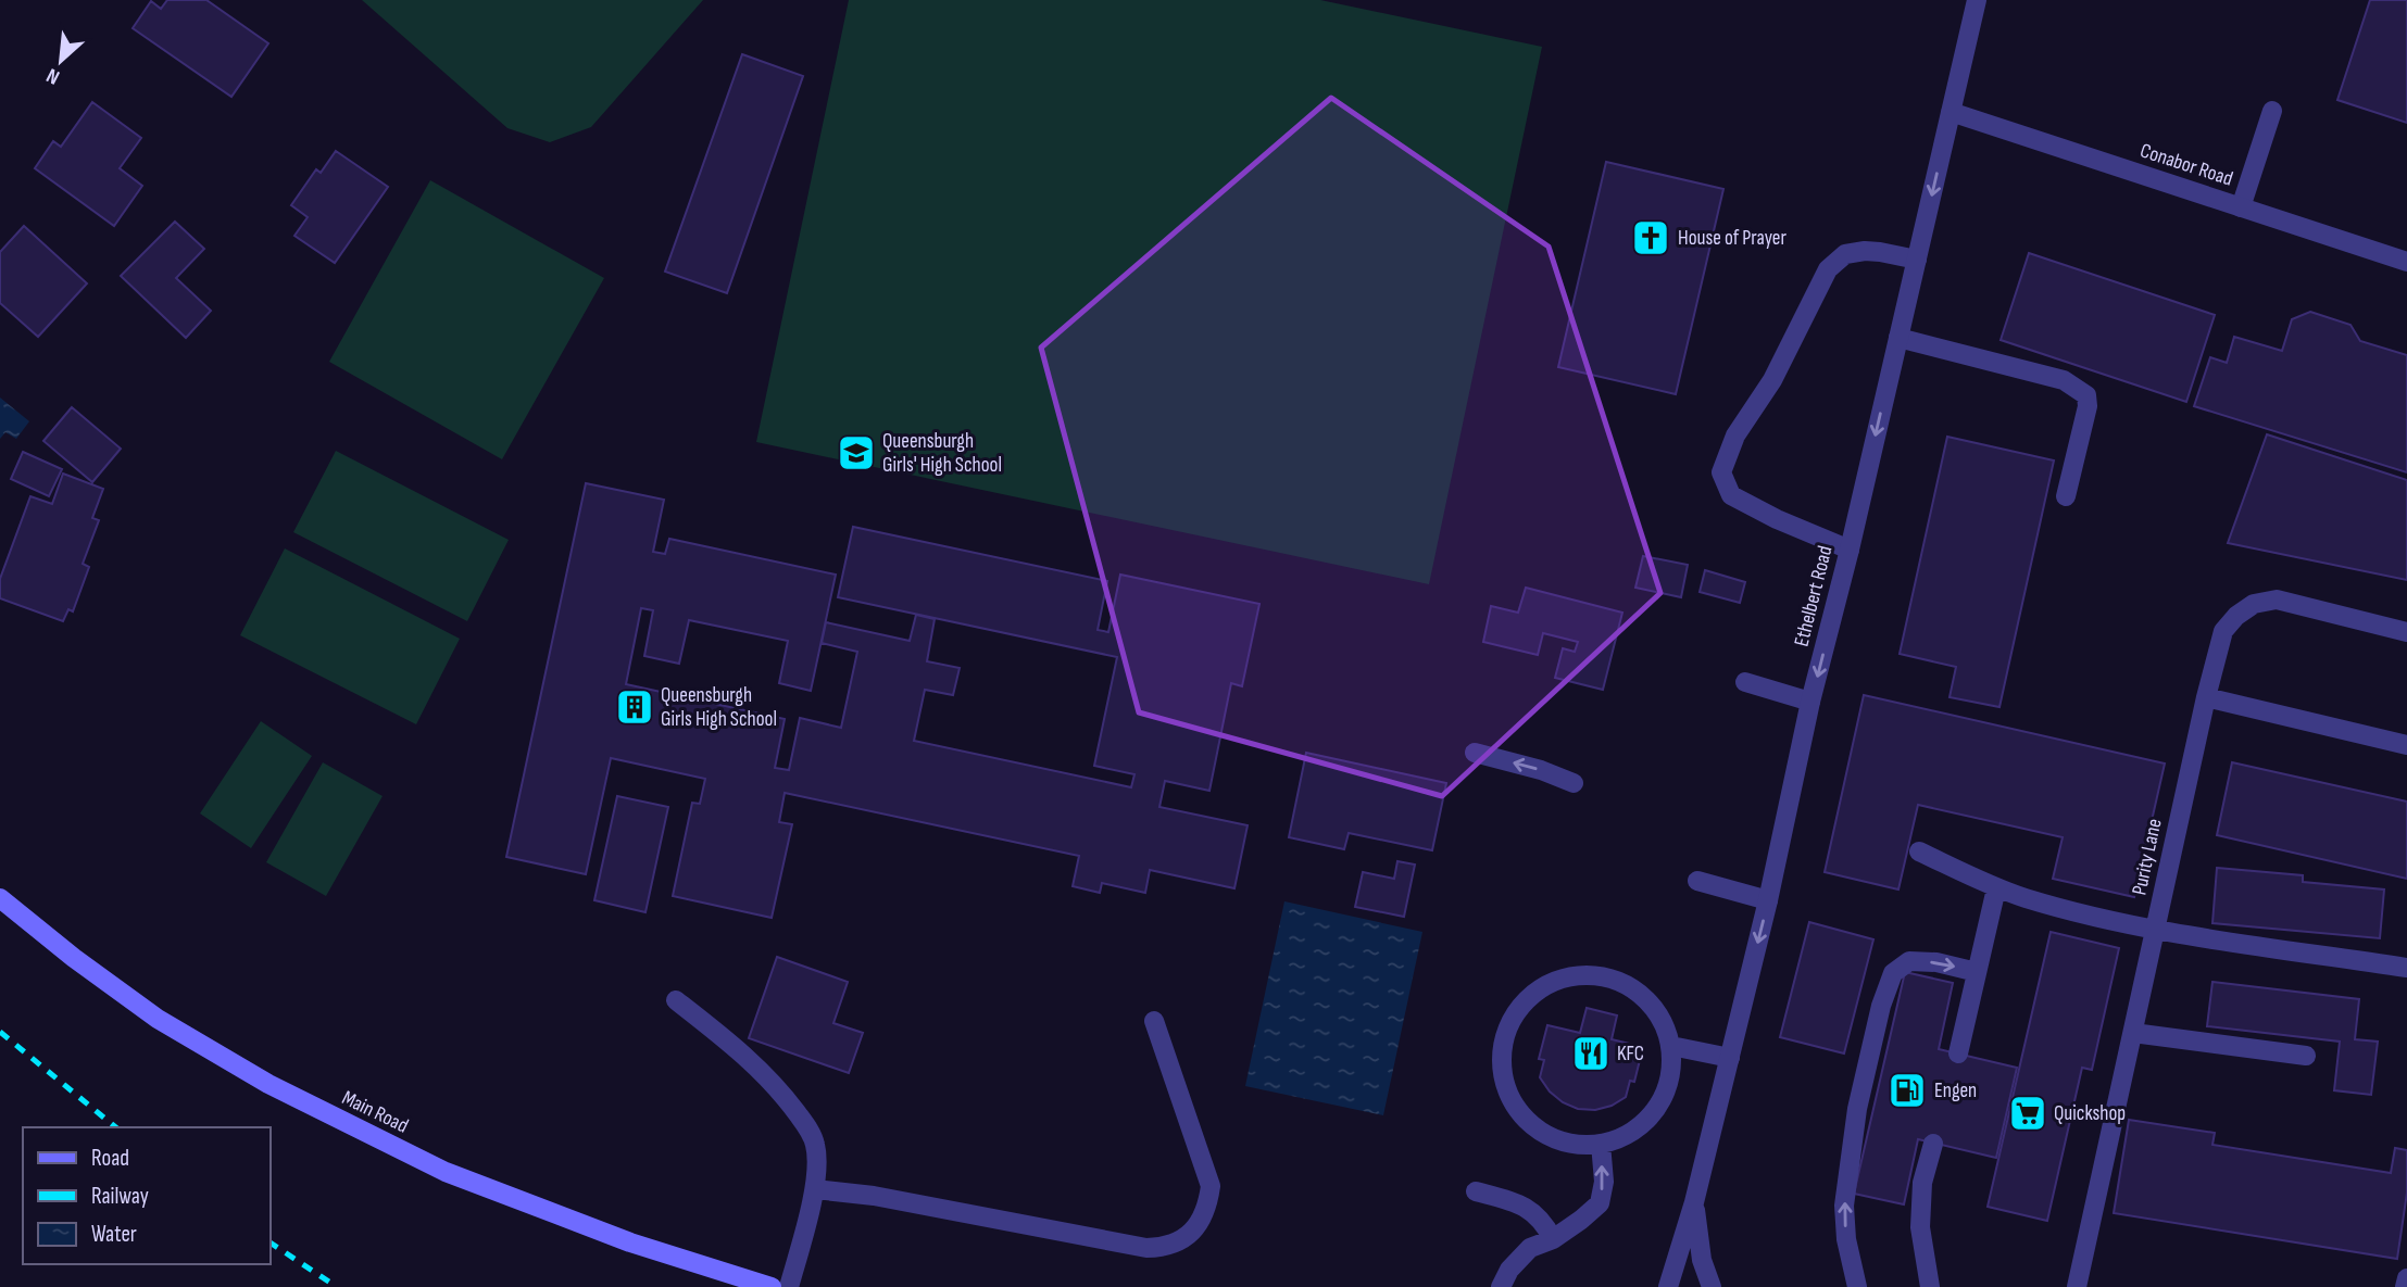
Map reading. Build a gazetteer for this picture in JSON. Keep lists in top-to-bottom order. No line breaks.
{"streets":{"main road":["Main Road"],"street":["Conabor Road","Ethelbert Road","Purity Lane"]},"crossings":[["Conabor Road","Ethelbert Road"]],"one_way":["Ethelbert Road"],"places":{"church":["House of Prayer"],"school or university":["Queensburgh Girls' High School"],"building":["Queensburgh Girls High School"],"restaurant":["KFC"],"fuel station":["Engen"],"supermarket":["Quickshop"]},"legend":["Road","Railway","Water"],"north":"bottom left"}
